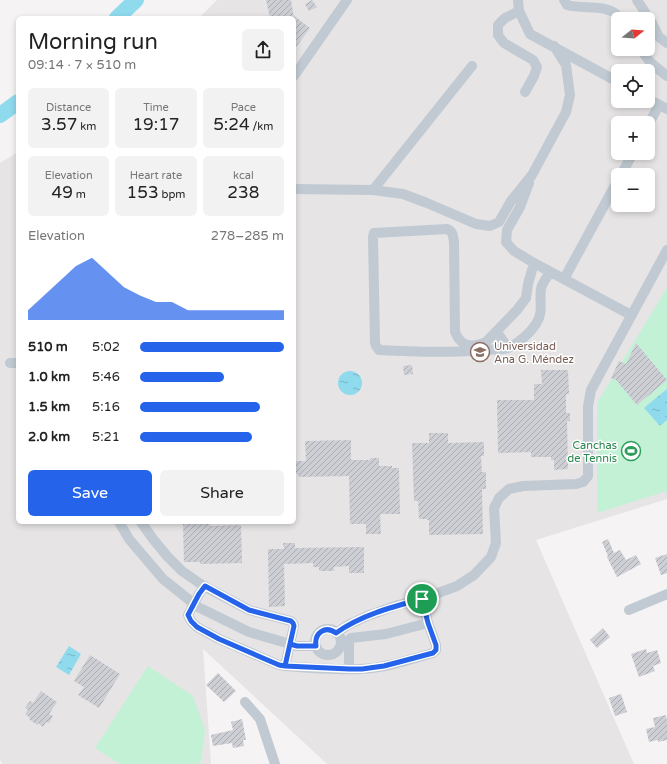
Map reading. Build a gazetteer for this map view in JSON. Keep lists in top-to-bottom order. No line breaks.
{"places":{"school or university":["Universidad Ana G. Méndez"],"sports":["Canchas de Tennis"]},"north":"right","page":{"map_buttons":["+","−"],"heading":["Morning run","09:14 · 7 × 510 m"],"stats":[["Distance","3.57 km"],["Time","19:17"],["Pace","5:24 /km"],["Elevation","49 m"],["Heart rate","153 bpm"],["kcal","238"]],"chart":["Elevation","278–285 m"],"list":[{"name":"510 m","note":"5:02"},{"name":"1.0 km","note":"5:46"},{"name":"1.5 km","note":"5:16"},{"name":"2.0 km","note":"5:21"}],"buttons":["Save","Share"]}}
